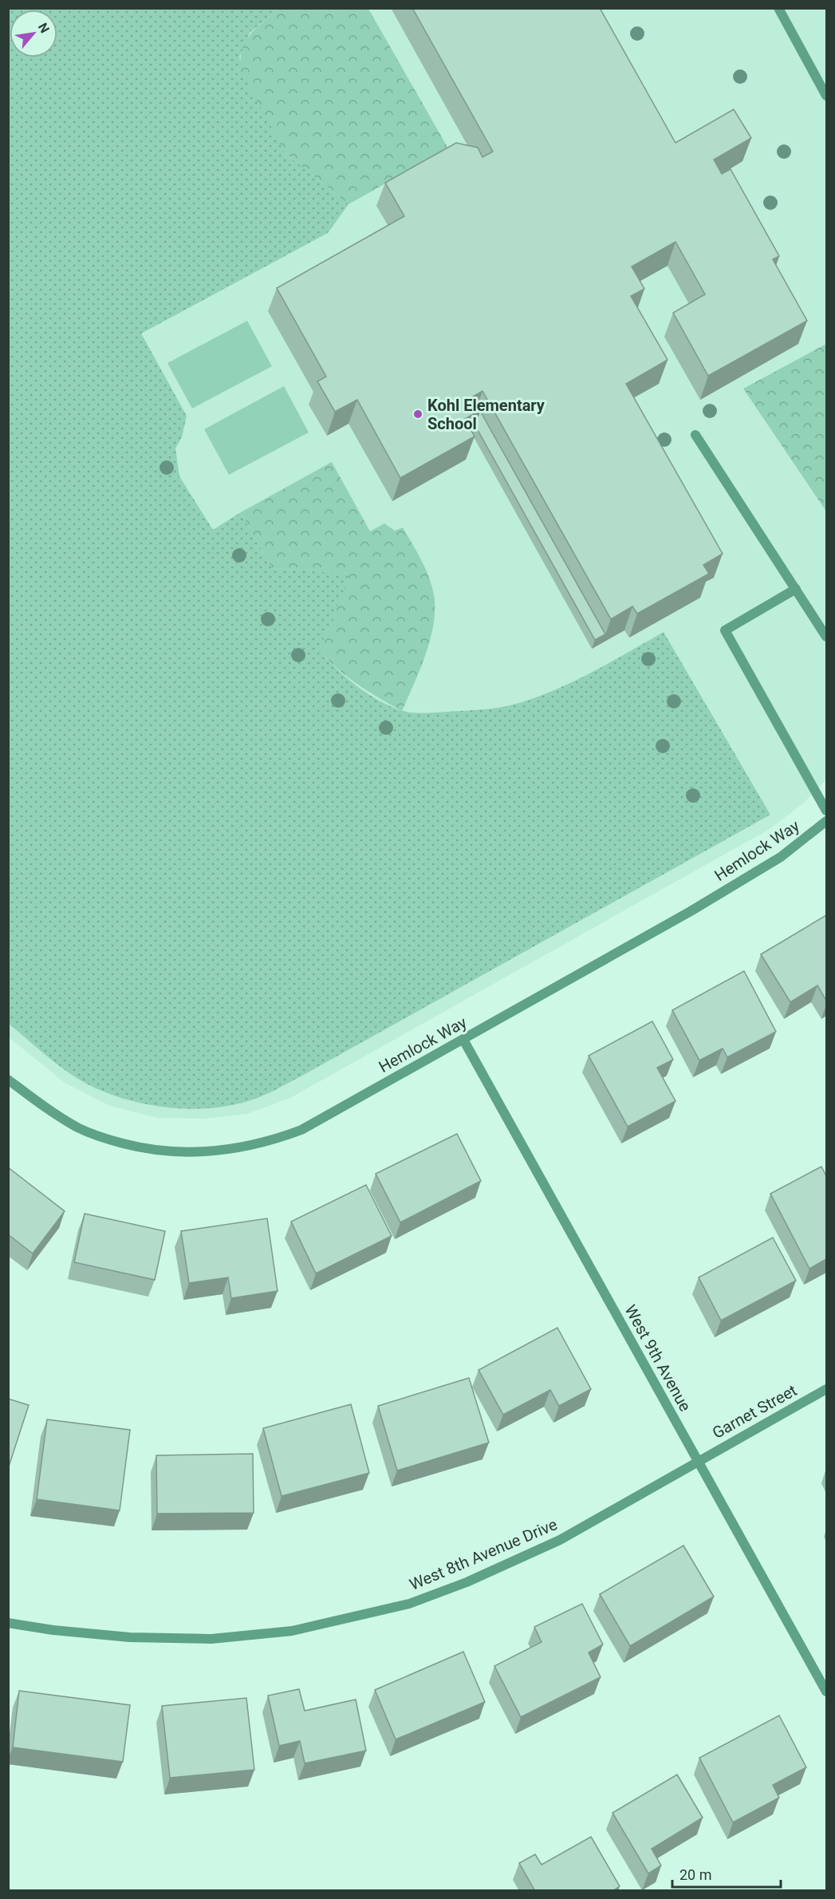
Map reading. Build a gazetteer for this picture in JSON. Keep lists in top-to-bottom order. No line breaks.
{"streets":{"street":["Hemlock Way","West 9th Avenue","Garnet Street","West 8th Avenue Drive"]},"crossings":[["Hemlock Way","West 9th Avenue"],["West 9th Avenue","Garnet Street"],["West 9th Avenue","West 8th Avenue Drive"],["Garnet Street","West 8th Avenue Drive"]],"places":["Kohl Elementary School"],"scale_bar":"20 m","north":"top right"}
